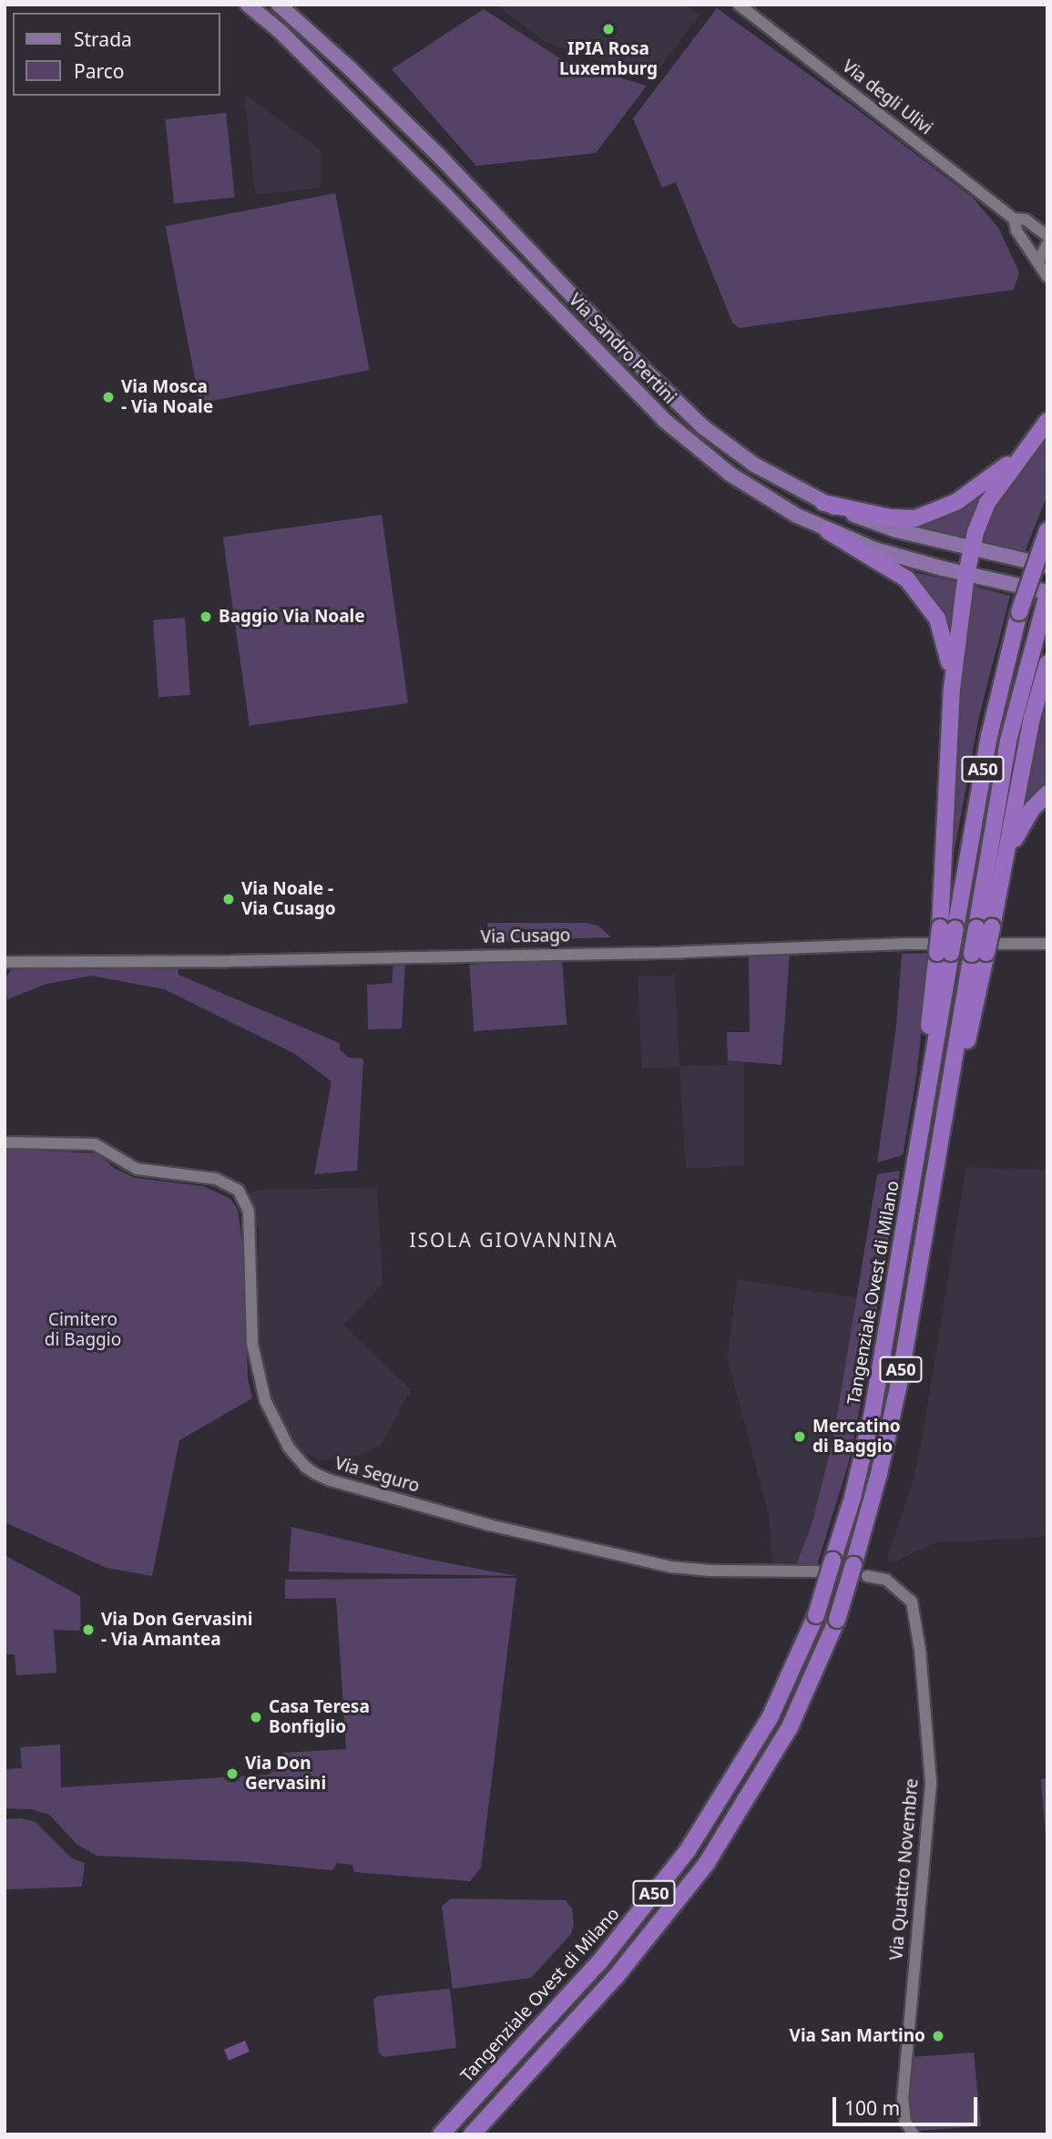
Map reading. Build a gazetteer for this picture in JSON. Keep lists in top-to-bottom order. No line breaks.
{"streets":{"highway":["A50","Tangenziale Ovest di Milano"],"main road":["Via Sandro Pertini"],"street":["Via degli Ulivi","Via Cusago","Via Seguro","Via Quattro Novembre"]},"crossings":[["Via Sandro Pertini","A50"]],"districts":["ISOLA GIOVANNINA"],"parks":["Cimitero di Baggio"],"places":["IPIA Rosa Luxemburg","Via Mosca - Via Noale","Baggio Via Noale","Via Noale - Via Cusago","Mercatino di Baggio","Via Don Gervasini - Via Amantea","Casa Teresa Bonfiglio","Via Don Gervasini","Via San Martino"],"legend":["Strada","Parco"],"scale_bar":"100 m"}
